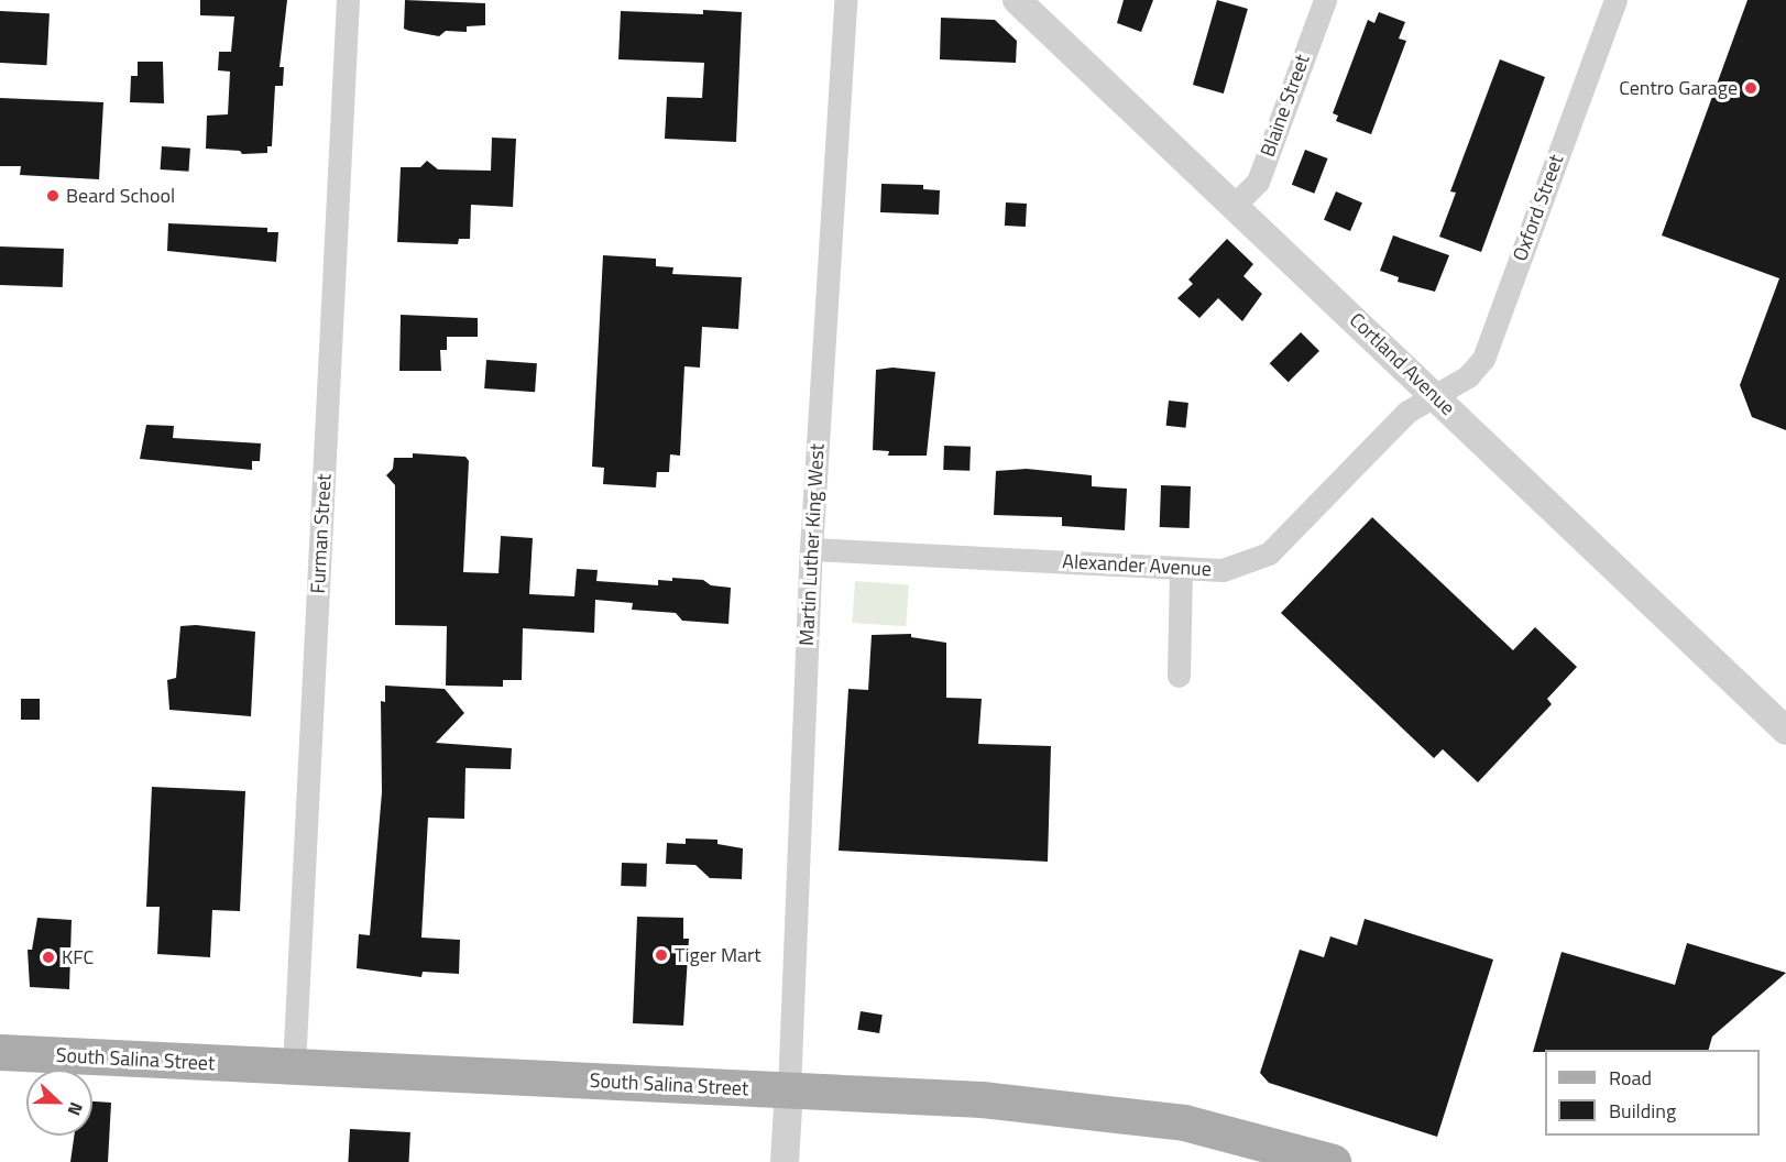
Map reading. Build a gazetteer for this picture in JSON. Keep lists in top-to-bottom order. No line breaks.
{"streets":{"main road":["South Salina Street"],"street":["Blaine Street","Oxford Street","Cortland Avenue","Furman Street","Martin Luther King West","Alexander Avenue"]},"crossings":[["Blaine Street","Cortland Avenue"],["Oxford Street","Cortland Avenue"],["Oxford Street","Alexander Avenue"],["Cortland Avenue","Alexander Avenue"],["Furman Street","South Salina Street"],["Martin Luther King West","Alexander Avenue"],["Martin Luther King West","South Salina Street"]],"places":["Centro Garage","Beard School","Tiger Mart","KFC"],"legend":["Road","Building"],"north":"right"}
